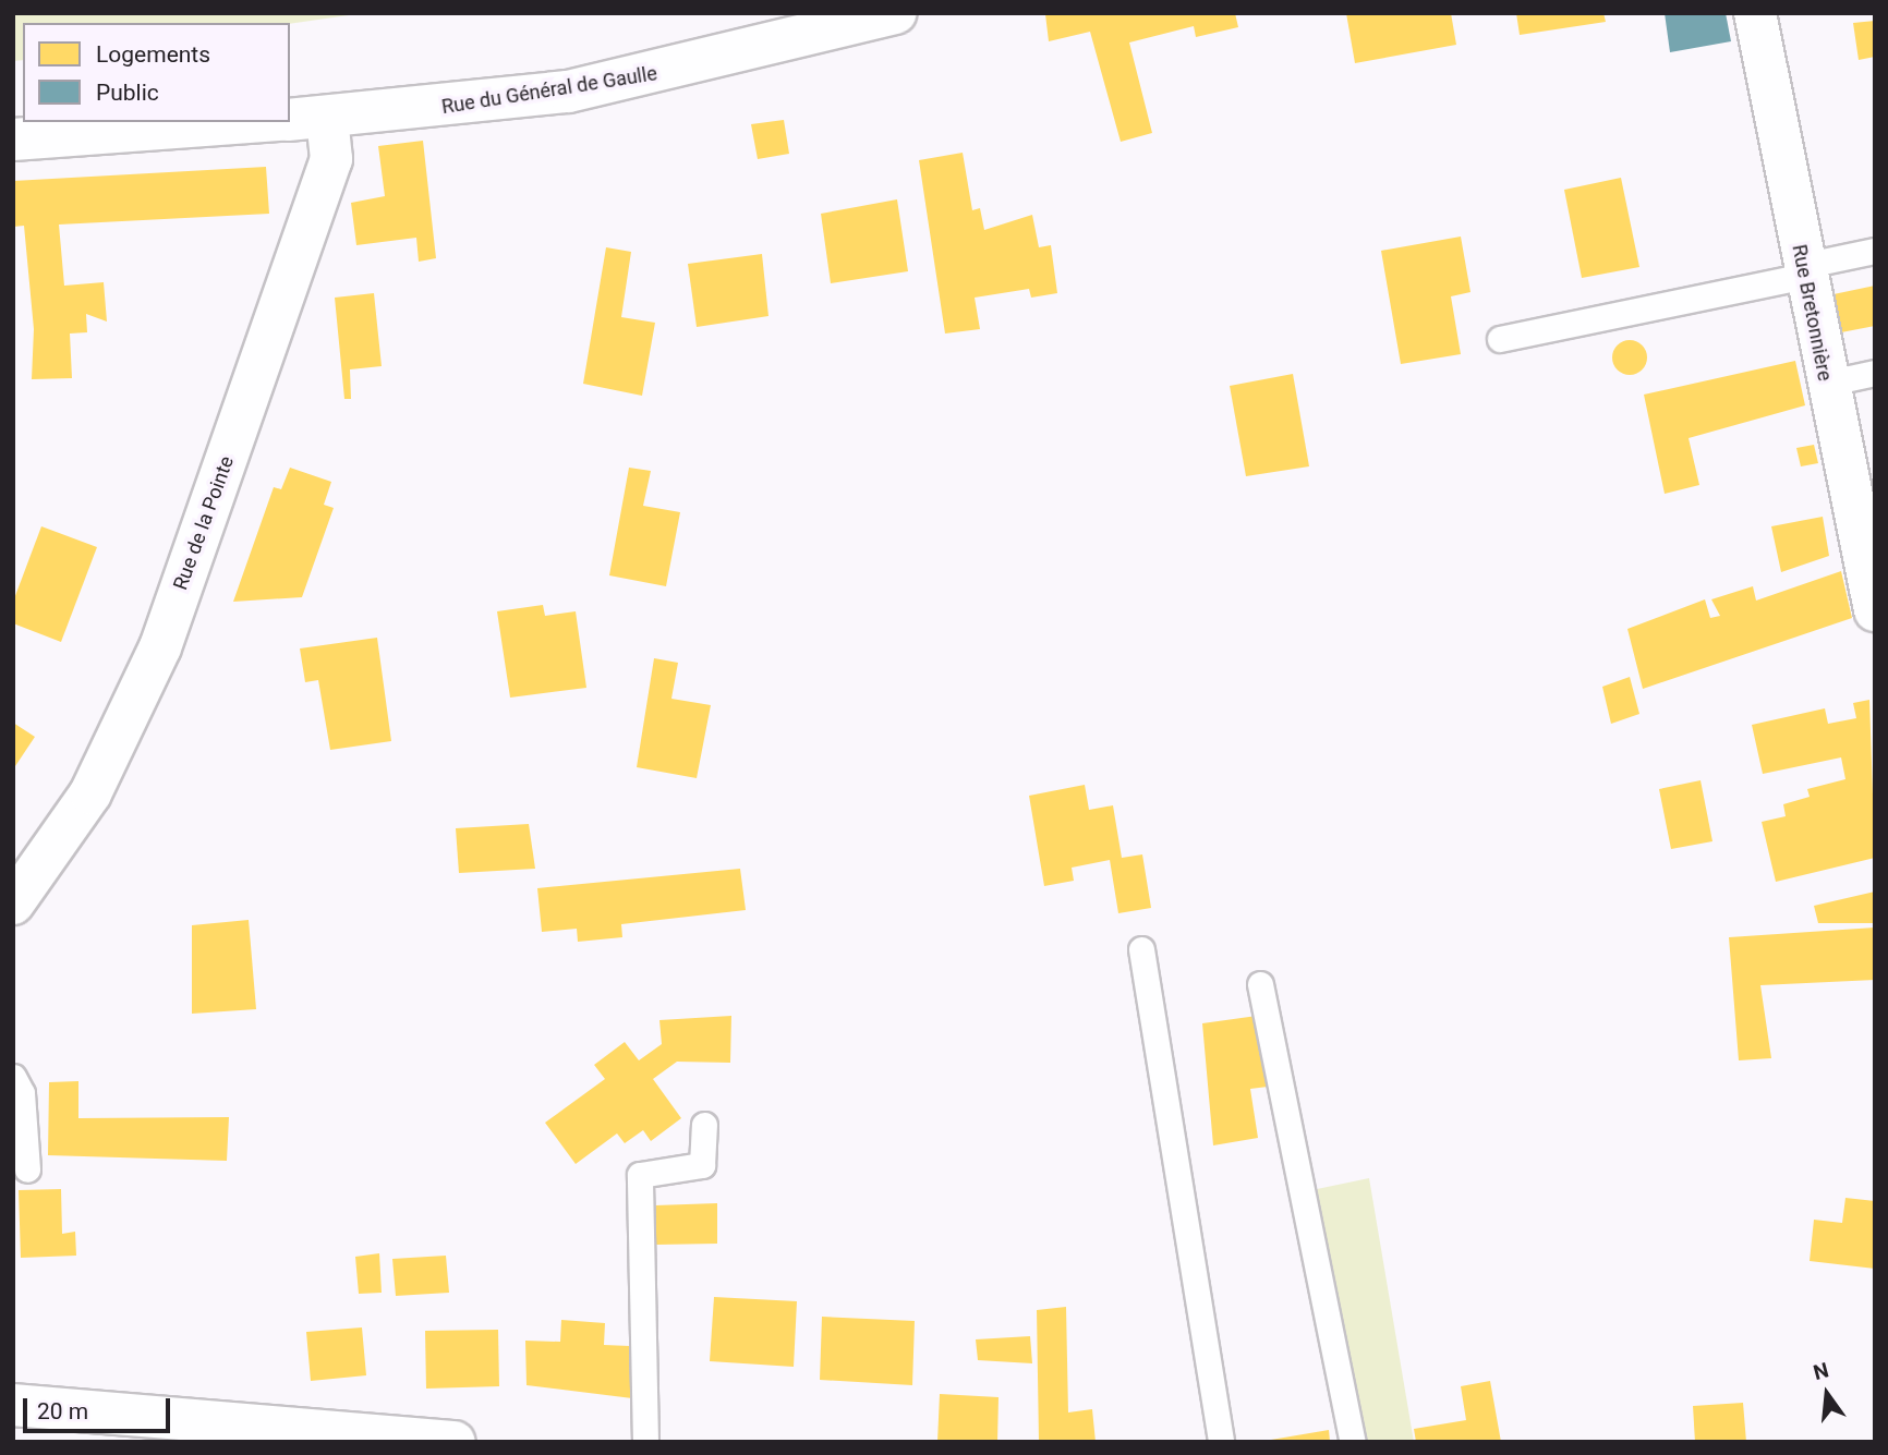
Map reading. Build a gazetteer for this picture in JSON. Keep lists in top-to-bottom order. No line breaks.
{"streets":{"street":["Rue du Général de Gaulle","Rue Bretonnière","Rue de la Pointe"]},"crossings":[["Rue du Général de Gaulle","Rue de la Pointe"]],"legend":["Logements","Public"],"scale_bar":"20 m","north":"top"}
